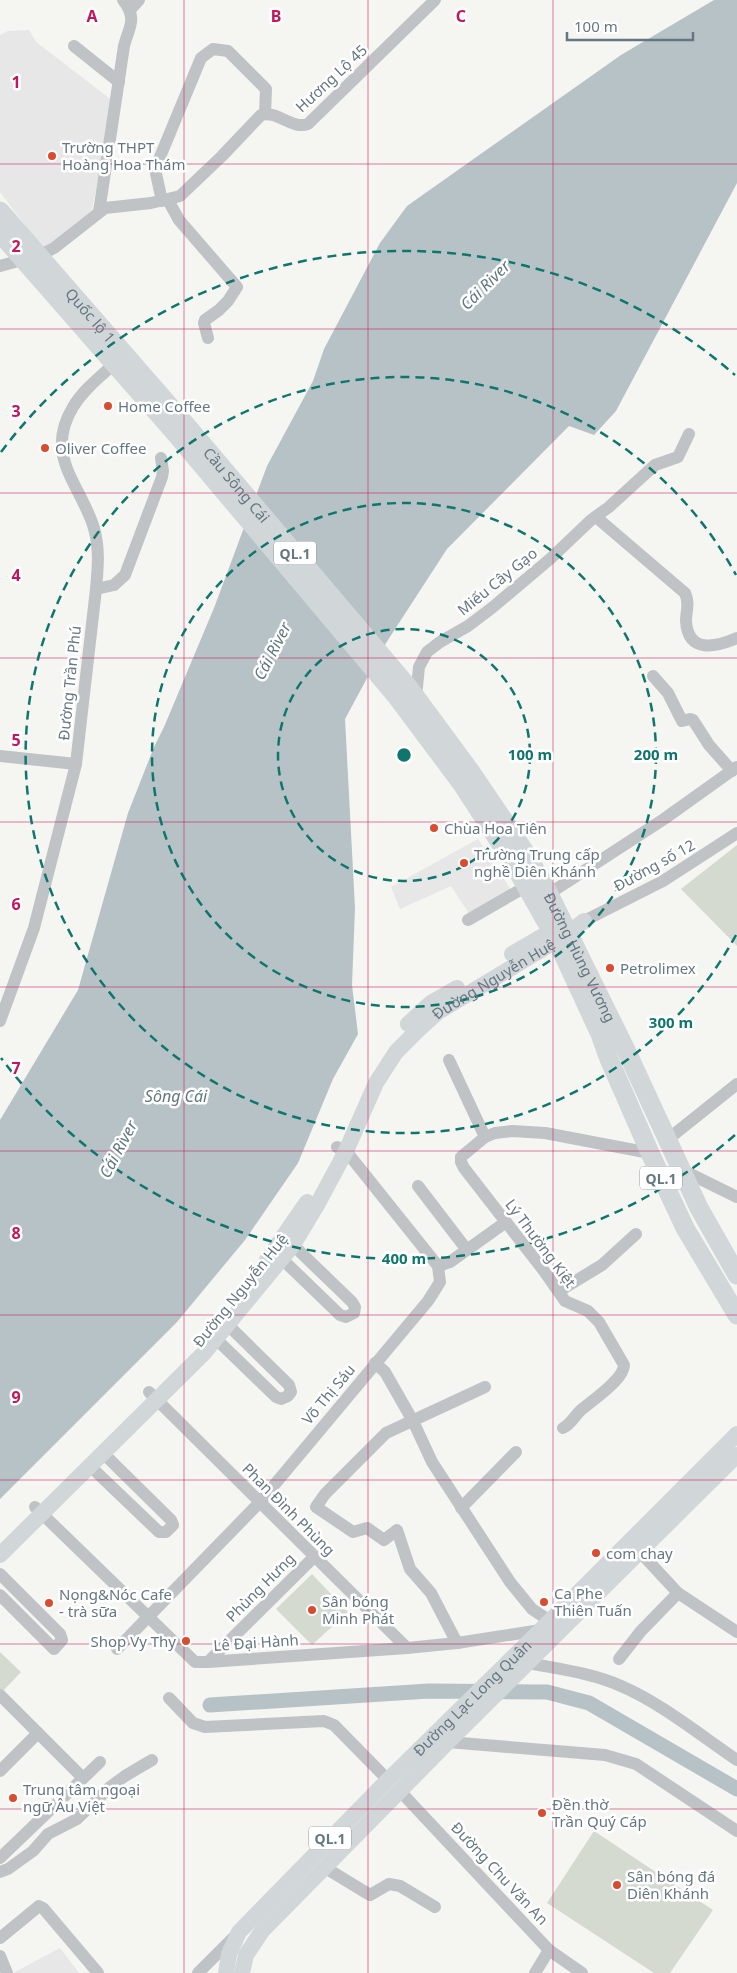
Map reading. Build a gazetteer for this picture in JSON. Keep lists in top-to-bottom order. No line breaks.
{"streets":{"highway":["Quốc lộ 1","Cầu Sông Cái","QL.1","Đường Hùng Vương"],"main road":["Đường Nguyễn Huệ","Đường Lạc Long Quân"],"street":["Hương Lộ 45","Miếu Cây Gạo","Đường Trần Phú","Đường số 12","Lý Thường Kiệt","Võ Thị Sáu","Phan Đình Phùng","Phùng Hưng","Lê Đại Hành","Đường Chu Văn An"]},"crossings":[["Quốc lộ 1","Cầu Sông Cái"],["Quốc lộ 1","Đường Trần Phú"],["Cầu Sông Cái","Miếu Cây Gạo"],["Cầu Sông Cái","Đường Hùng Vương"],["QL.1","Đường Hùng Vương"],["Miếu Cây Gạo","Đường Hùng Vương"],["Đường số 12","Đường Hùng Vương"],["Đường số 12","Đường Nguyễn Huệ"],["Đường Hùng Vương","Đường Nguyễn Huệ"],["Đường Nguyễn Huệ","Phan Đình Phùng"],["Đường Nguyễn Huệ","Lê Đại Hành"],["Võ Thị Sáu","Phan Đình Phùng"],["Võ Thị Sáu","Lê Đại Hành"],["Phan Đình Phùng","Phùng Hưng"],["Phan Đình Phùng","Lê Đại Hành"],["Phùng Hưng","Lê Đại Hành"],["Lê Đại Hành","Đường Lạc Long Quân"],["Đường Lạc Long Quân","Đường Chu Văn An"]],"water":["Cái River","Sông Cái"],"places":["Trường THPT Hoàng Hoa Thám","Home Coffee","Oliver Coffee","Chùa Hoa Tiên","Trường Trung cấp nghề Diên Khánh","Petrolimex","com chay","Ca Phe Thiên Tuấn","Nọng&Nóc Cafe - trà sữa","Sân bóng Minh Phát","Shop Vy Thy","Trung tâm ngoại ngữ Âu Việt","Đền thờ Trần Quý Cáp","Sân bóng đá Diên Khánh"],"scale_bar":"100 m","grid":{"columns":["A","B","C"],"rows":["1","2","3","4","5","6","7","8","9"]},"rings":["100 m","200 m","300 m","400 m"]}
